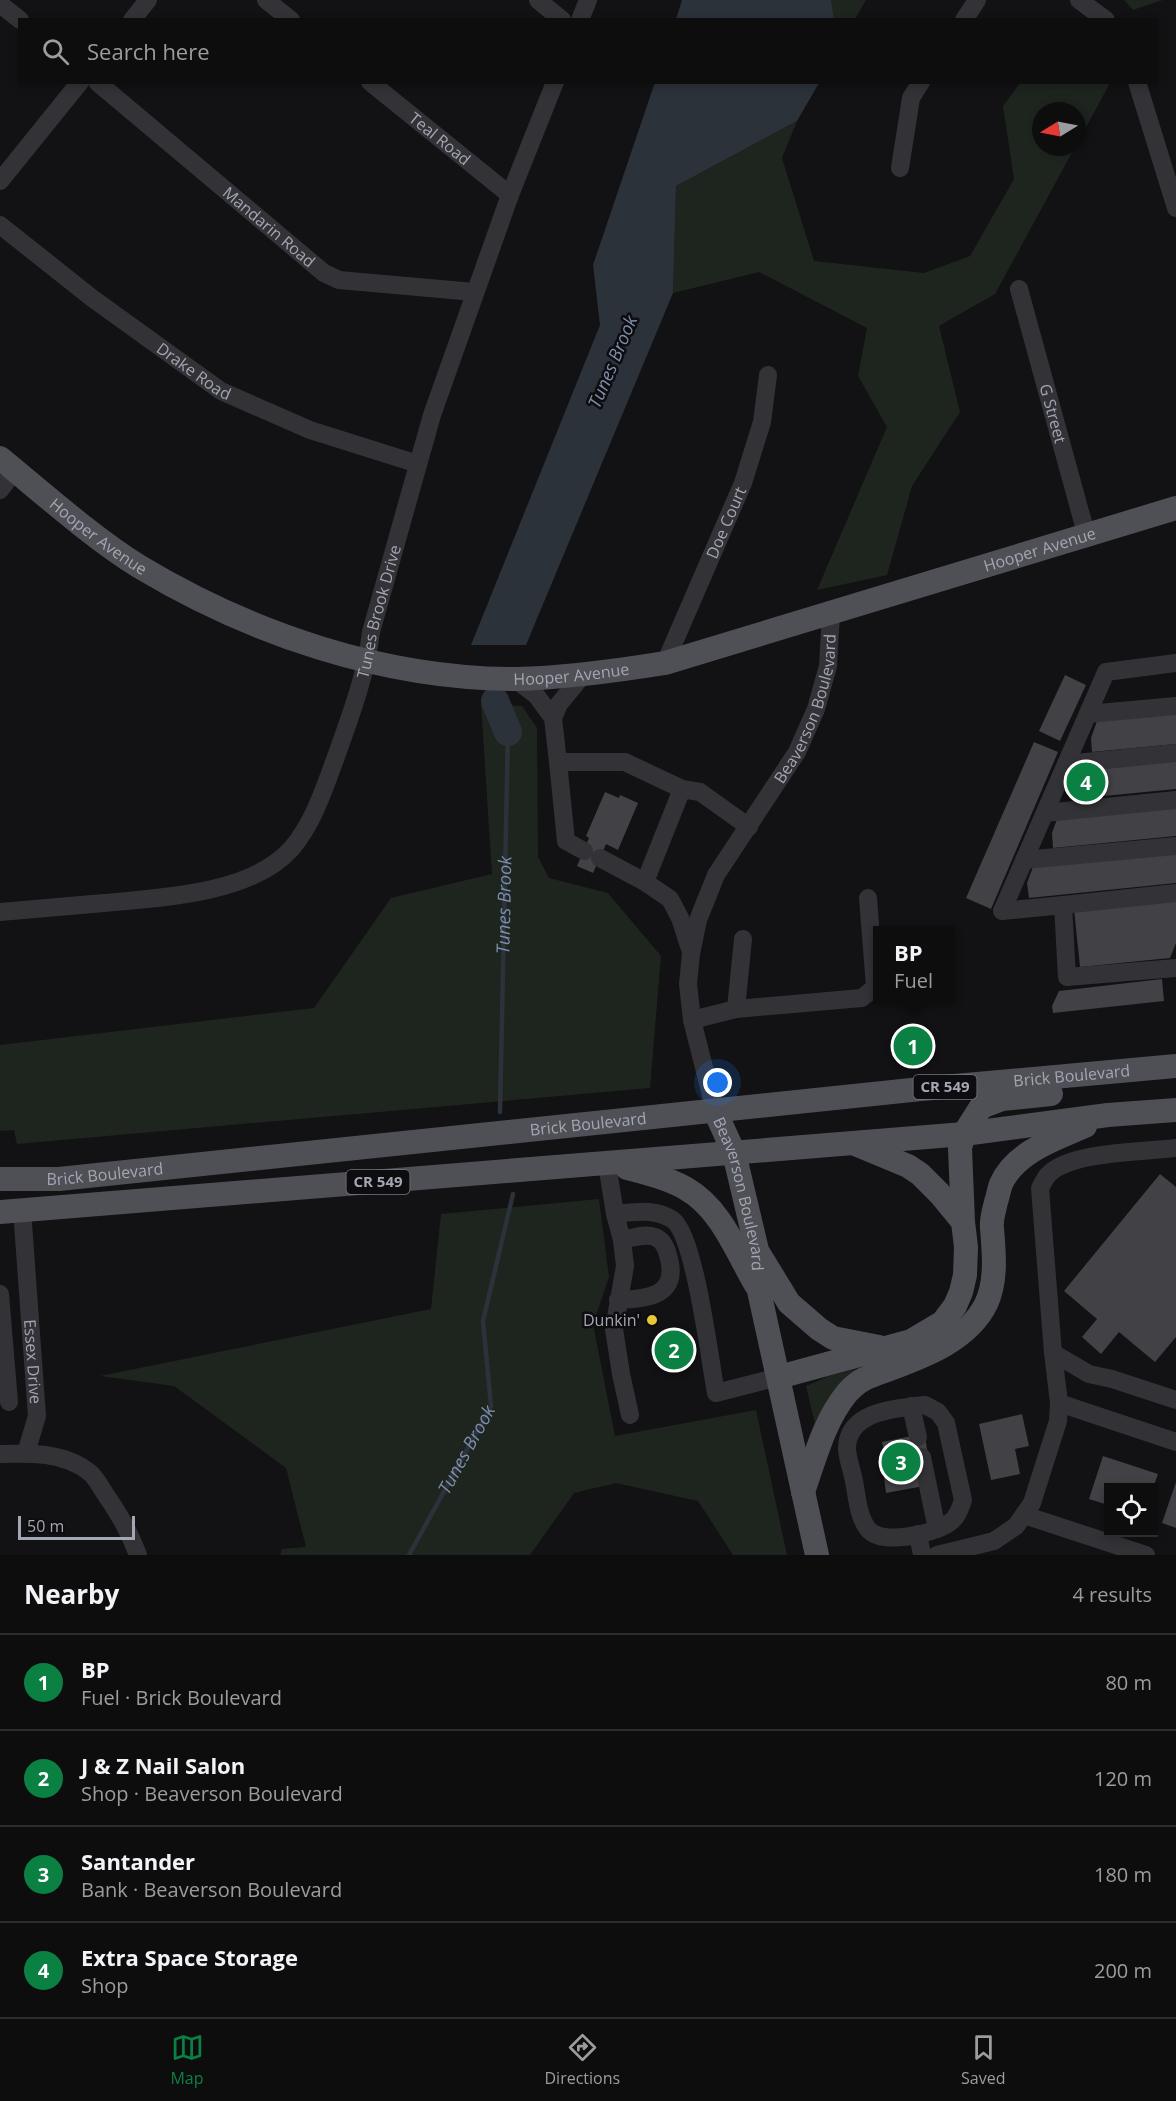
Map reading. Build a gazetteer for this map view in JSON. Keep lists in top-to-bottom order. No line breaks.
{"streets":{"main road":["Hooper Avenue","Beaverson Boulevard","Brick Boulevard","CR 549"],"street":["Teal Road","Mandarin Road","Drake Road","G Street","Doe Court","Tunes Brook Drive","Essex Drive"]},"crossings":[["Teal Road","Tunes Brook Drive"],["Mandarin Road","Tunes Brook Drive"],["Drake Road","Tunes Brook Drive"],["G Street","Hooper Avenue"],["Doe Court","Hooper Avenue"],["Hooper Avenue","Tunes Brook Drive"],["Hooper Avenue","Beaverson Boulevard"],["Beaverson Boulevard","Brick Boulevard"],["Brick Boulevard","Essex Drive"]],"water":["Tunes Brook"],"places":["Dunkin'"],"scale_bar":"50 m","north":"left","page":{"search":"Search here","pins":["4","1","2","3"],"popup":["BP","Fuel"],"scale":"50 m","heading":["Nearby","4 results"],"list":[{"mark":"1","name":"BP","note":"Fuel · Brick Boulevard","value":"80 m"},{"mark":"2","name":"J & Z Nail Salon","note":"Shop · Beaverson Boulevard","value":"120 m"},{"mark":"3","name":"Santander","note":"Bank · Beaverson Boulevard","value":"180 m"},{"mark":"4","name":"Extra Space Storage","note":"Shop","value":"200 m"}],"nav":["Map","Directions","Saved"]}}
